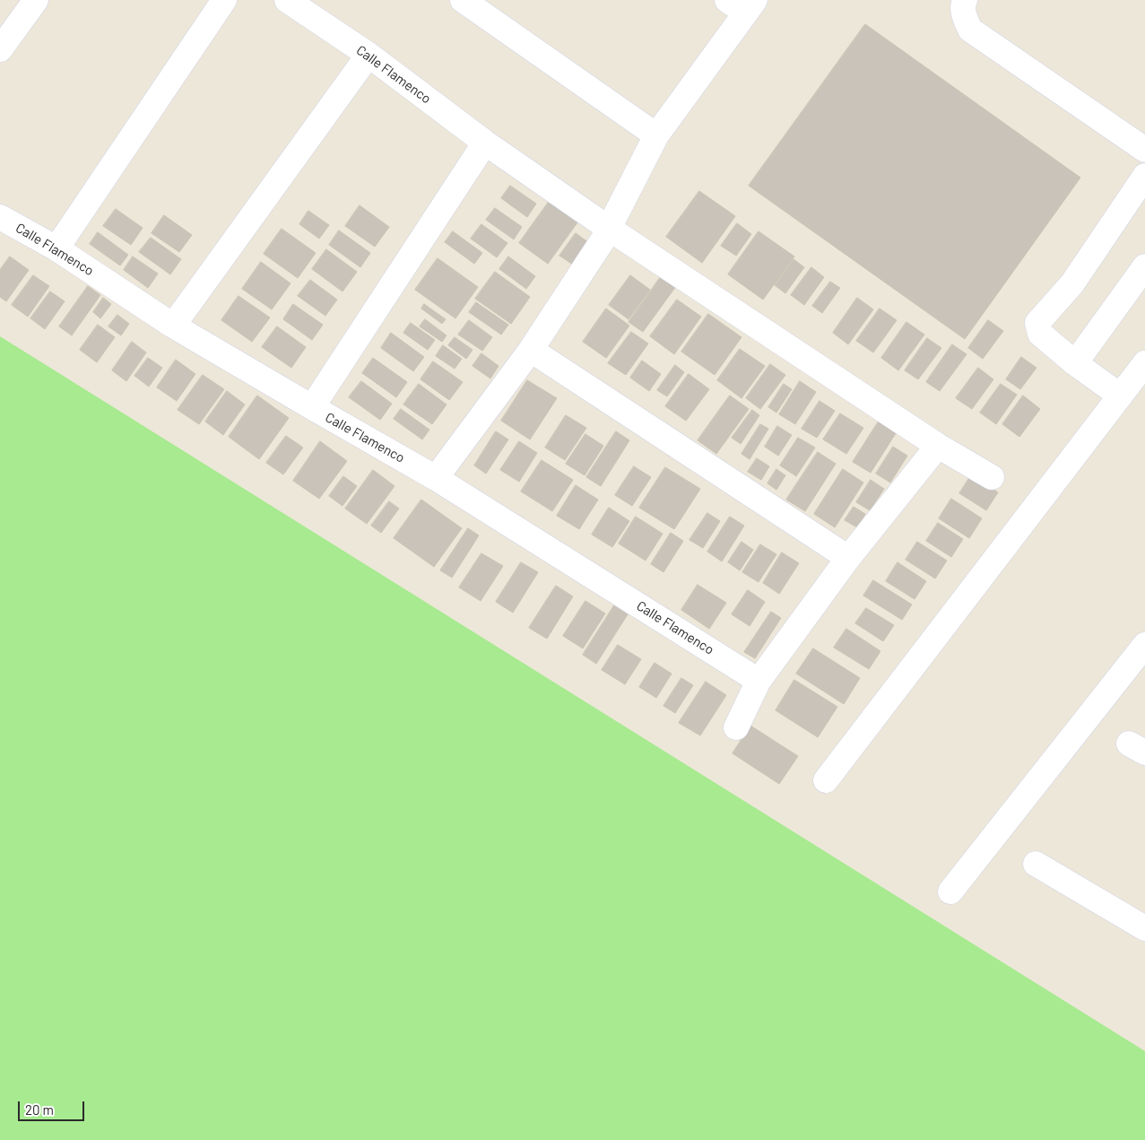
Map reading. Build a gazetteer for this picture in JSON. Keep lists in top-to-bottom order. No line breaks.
{"streets":{"street":["Calle Flamenco"]},"scale_bar":"20 m"}
